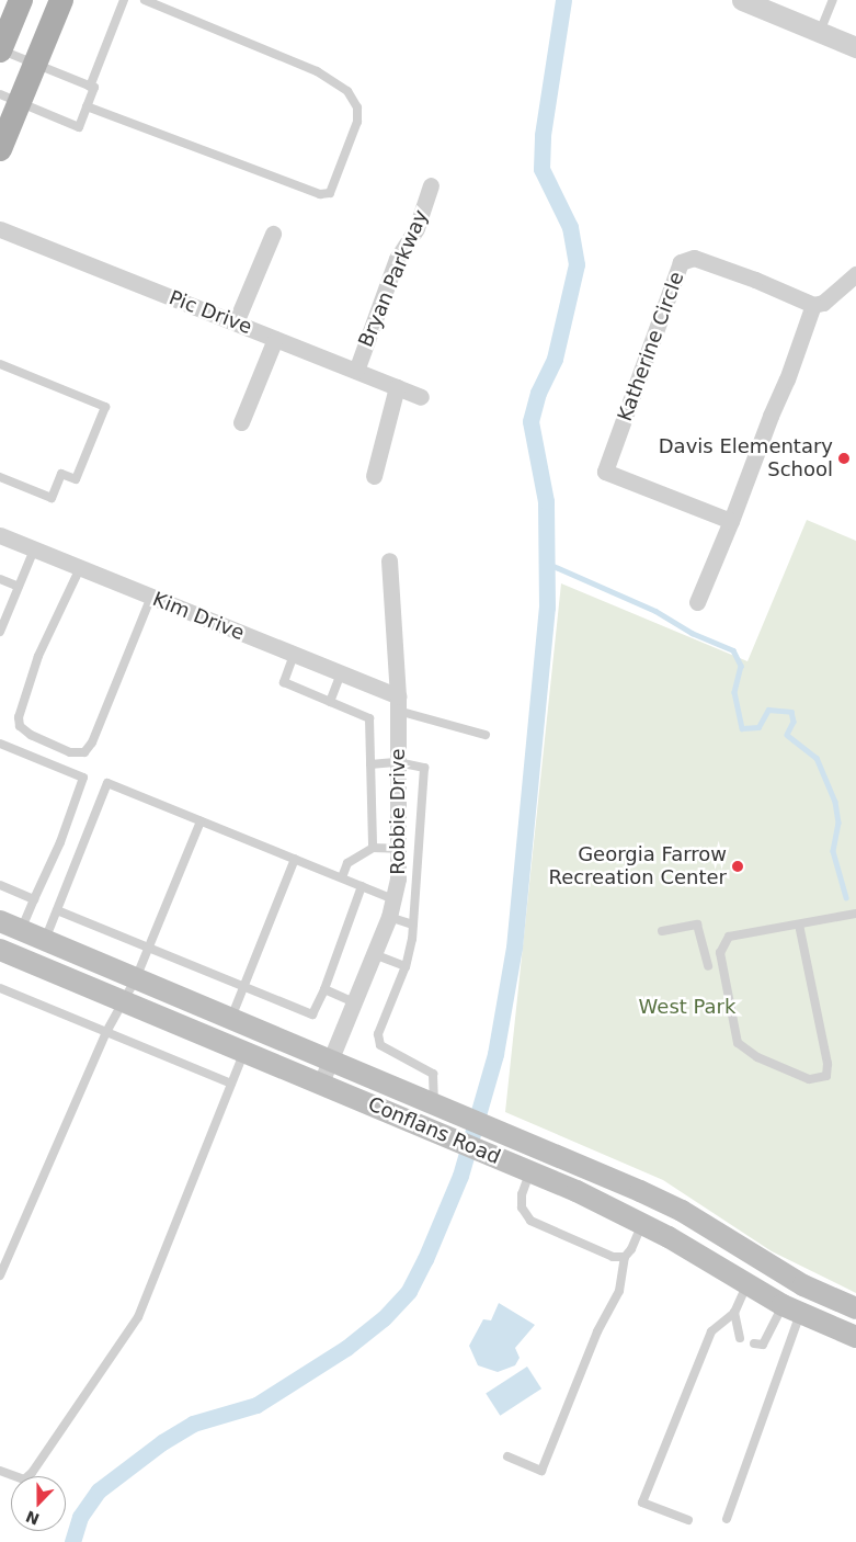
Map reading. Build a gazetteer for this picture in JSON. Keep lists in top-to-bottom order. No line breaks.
{"streets":{"main road":["Conflans Road"],"street":["Bryan Parkway","Pic Drive","Katherine Circle","Kim Drive","Robbie Drive"]},"crossings":[["Bryan Parkway","Pic Drive"],["Kim Drive","Robbie Drive"],["Robbie Drive","Conflans Road"]],"parks":["West Park"],"places":["Davis Elementary School","Georgia Farrow Recreation Center"],"north":"bottom"}
